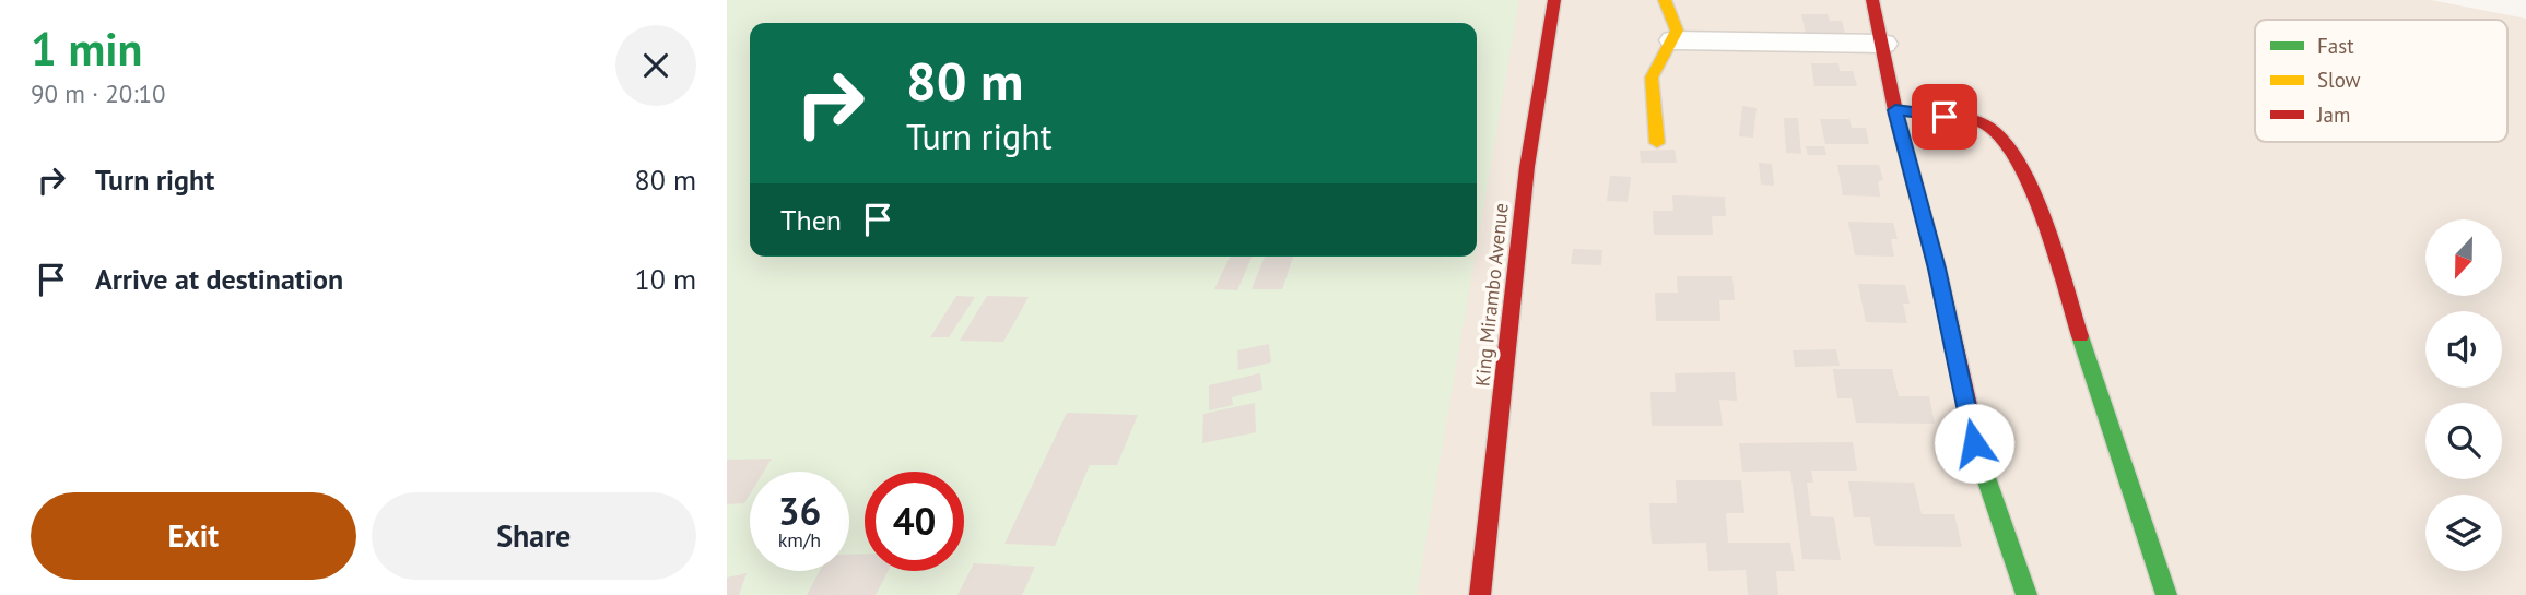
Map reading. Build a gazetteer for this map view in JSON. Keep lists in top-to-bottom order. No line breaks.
{"streets":{"street":["King Mirambo Avenue"]},"legend":["Fast","Slow","Jam"],"north":"bottom","page":{"heading":["1 min","90 m · 20:10"],"turn":["80 m","Turn right"],"list":[{"name":"Turn right","value":"80 m"},{"name":"Arrive at destination","value":"10 m"}],"then":"Then","speed":"36 km/h","limit":"40","buttons":["Exit","Share"]}}
